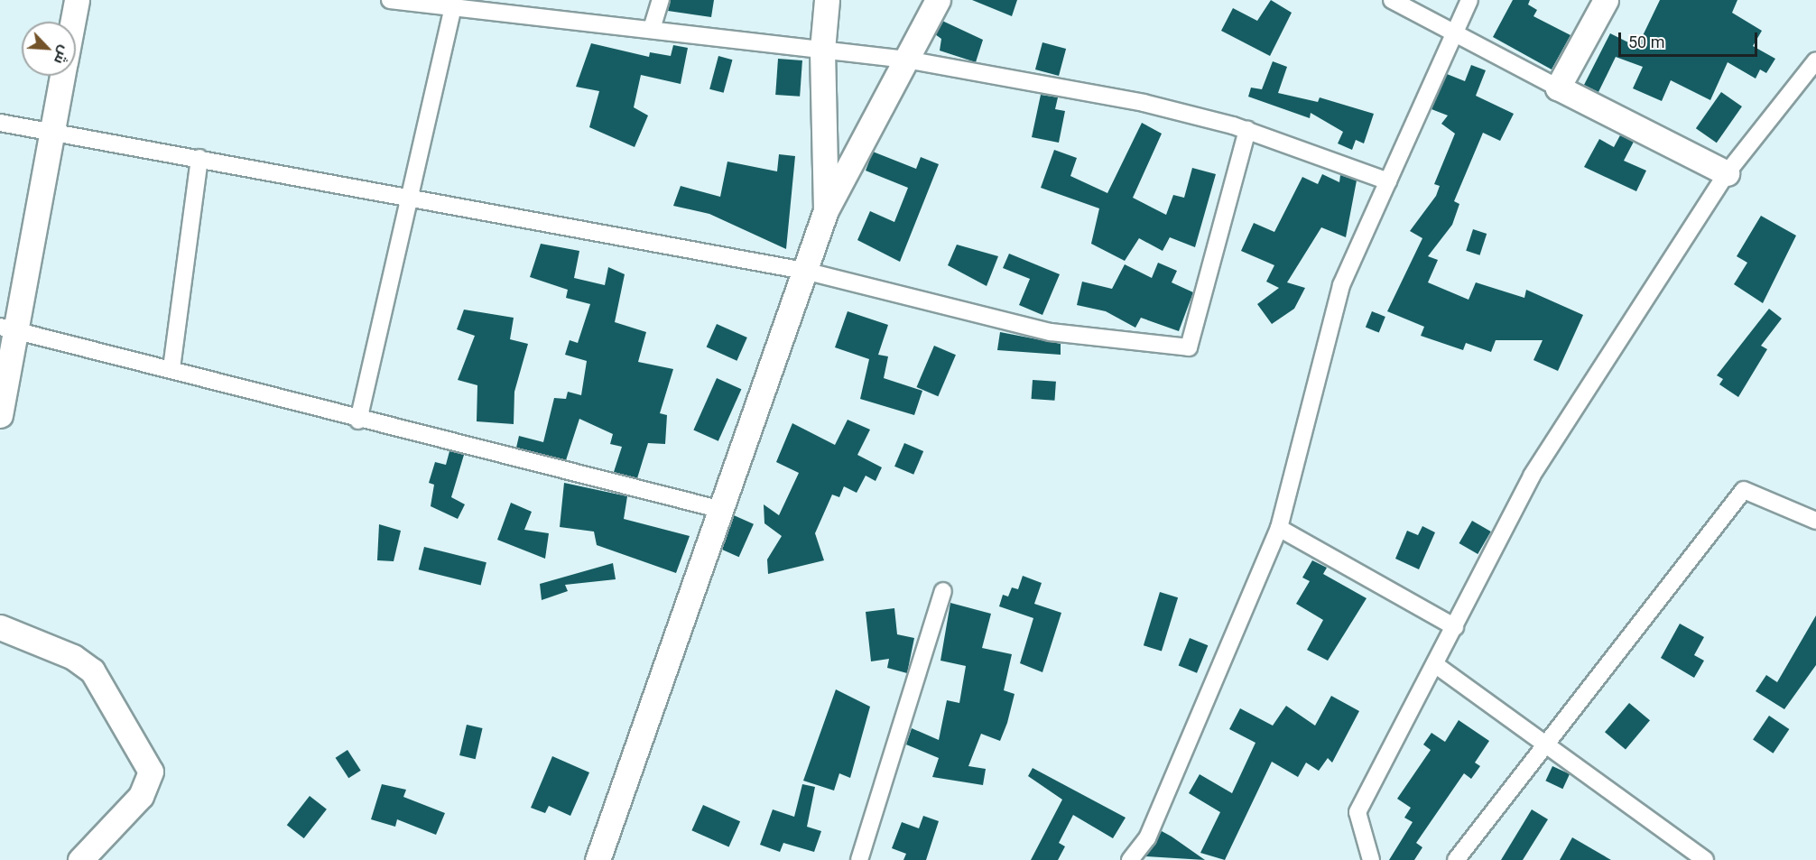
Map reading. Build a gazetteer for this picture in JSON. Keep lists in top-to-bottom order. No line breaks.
{"scale_bar":"50 m","north":"bottom right"}
